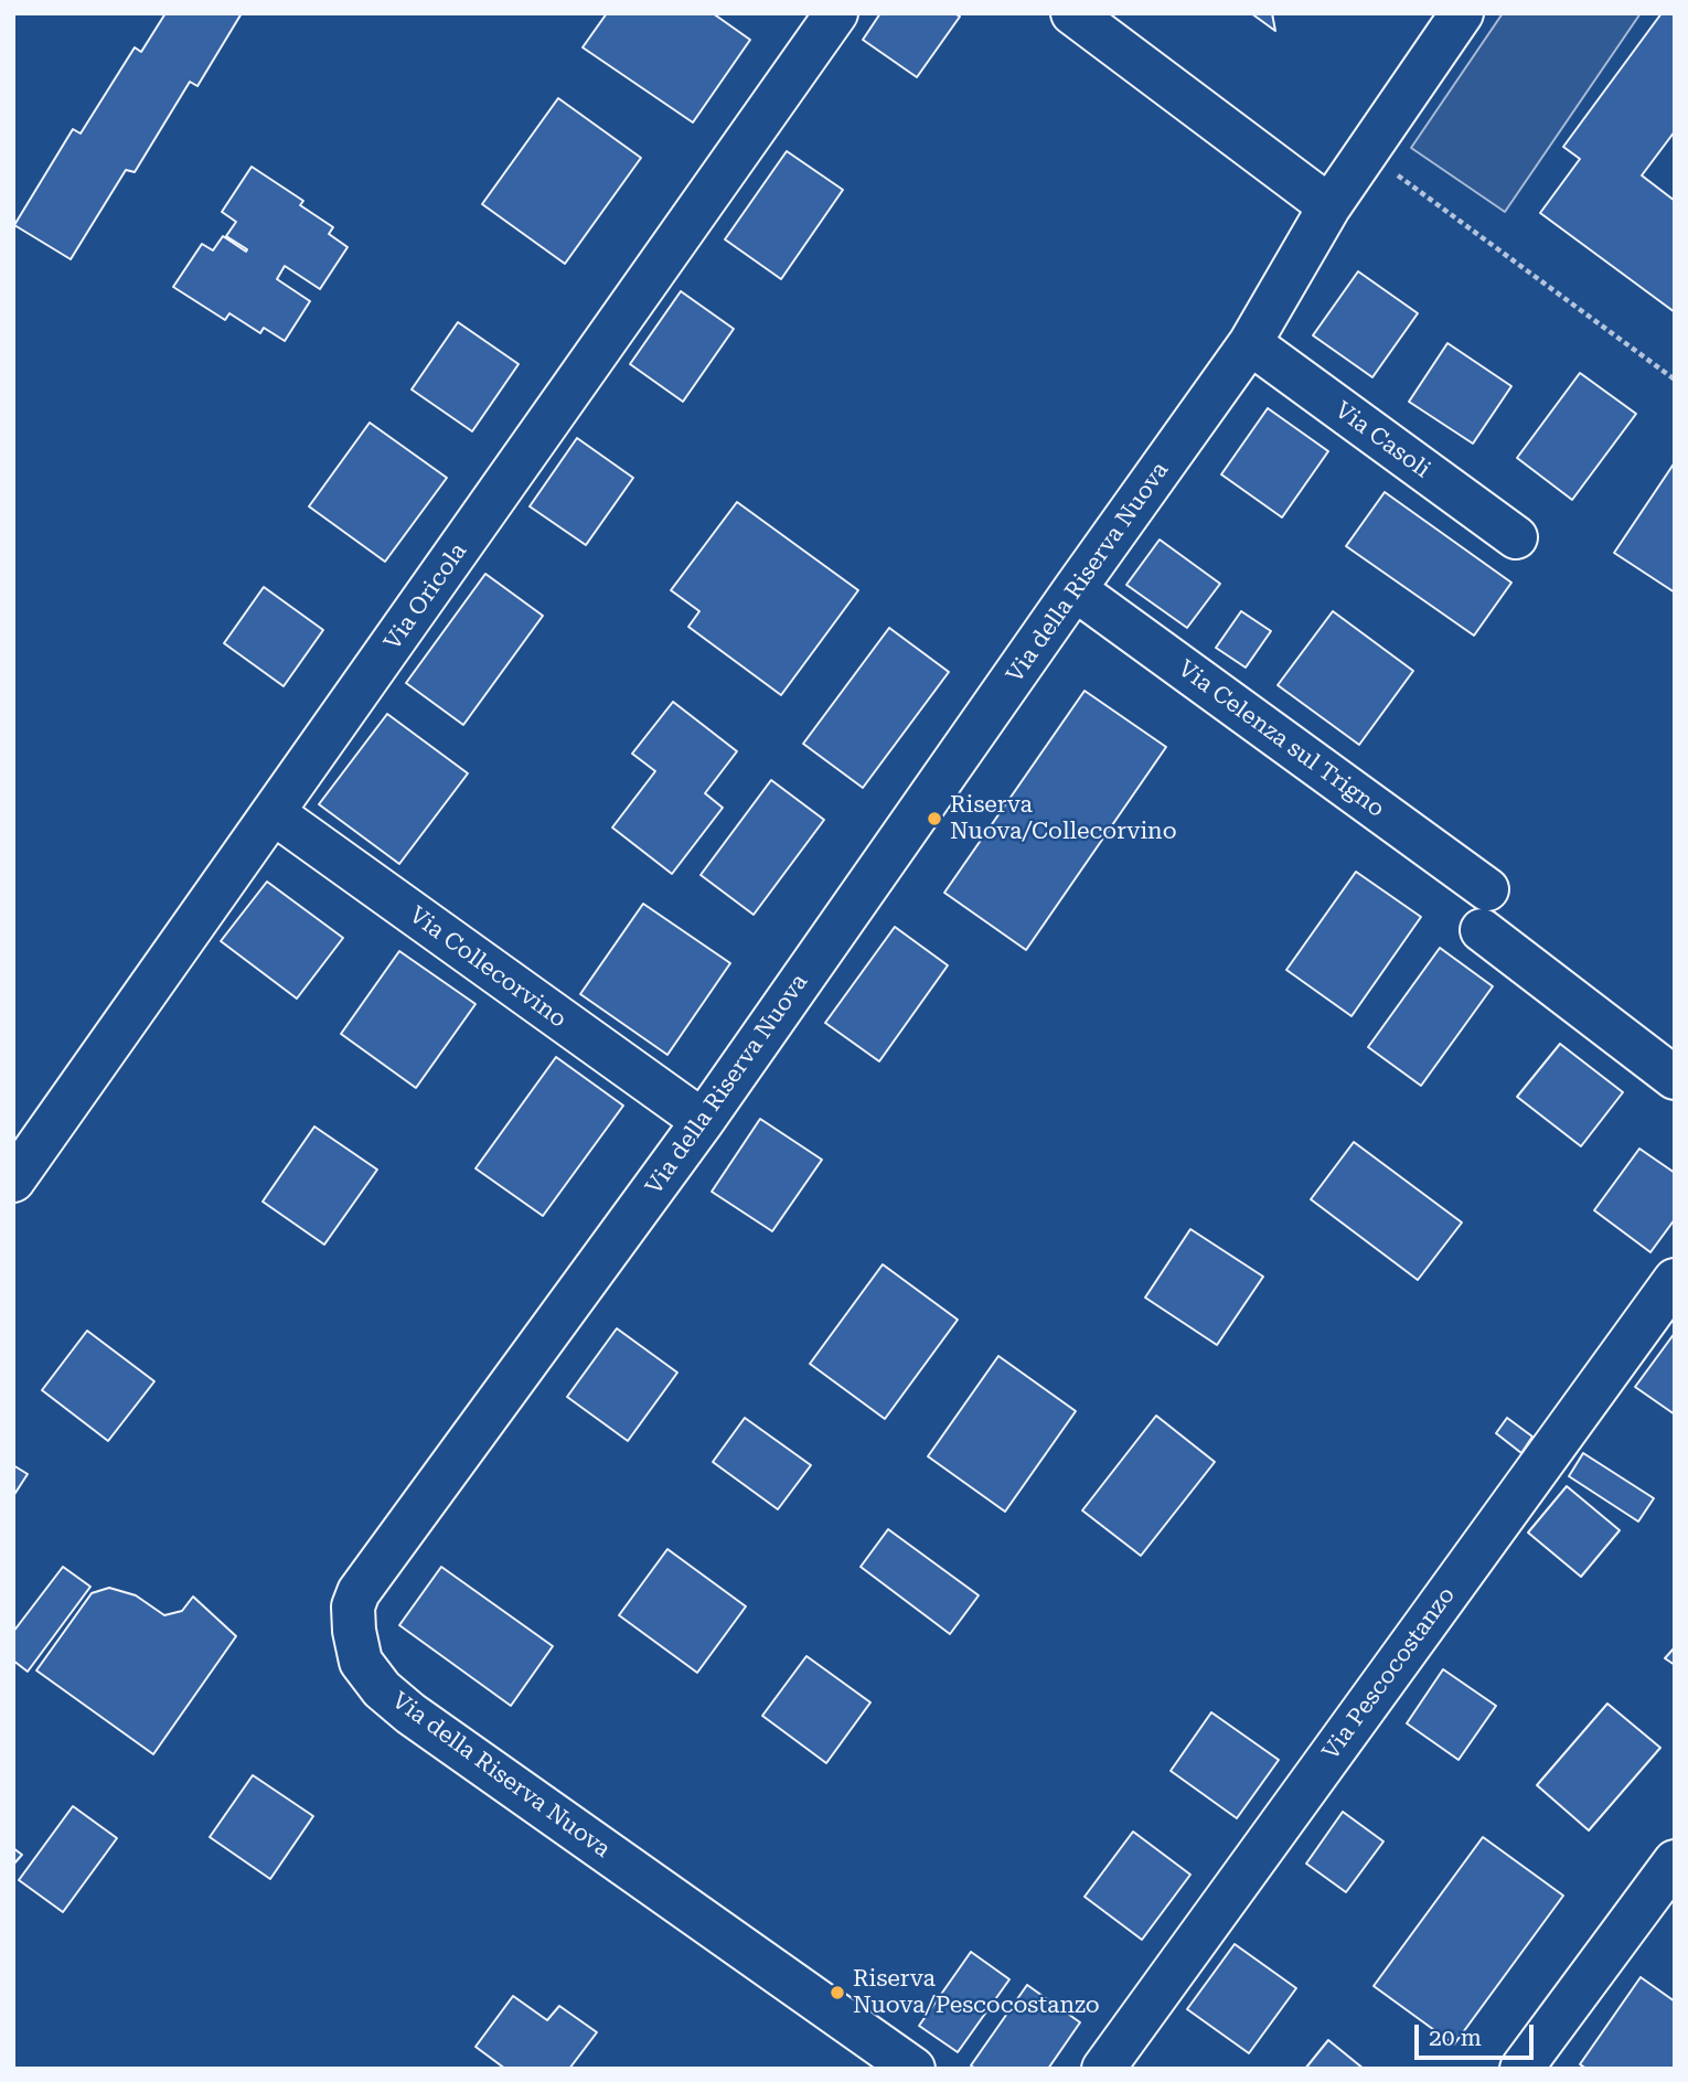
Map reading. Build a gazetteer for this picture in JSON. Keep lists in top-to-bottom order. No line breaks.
{"streets":{"street":["Via Casoli","Via della Riserva Nuova","Via Oricola","Via Celenza sul Trigno","Via Collecorvino","Via Pescocostanzo"]},"crossings":[["Via Casoli","Via della Riserva Nuova"],["Via della Riserva Nuova","Via Celenza sul Trigno"],["Via della Riserva Nuova","Via Collecorvino"],["Via Oricola","Via Collecorvino"]],"places":["Riserva Nuova/Collecorvino","Riserva Nuova/Pescocostanzo"],"scale_bar":"20 m"}
